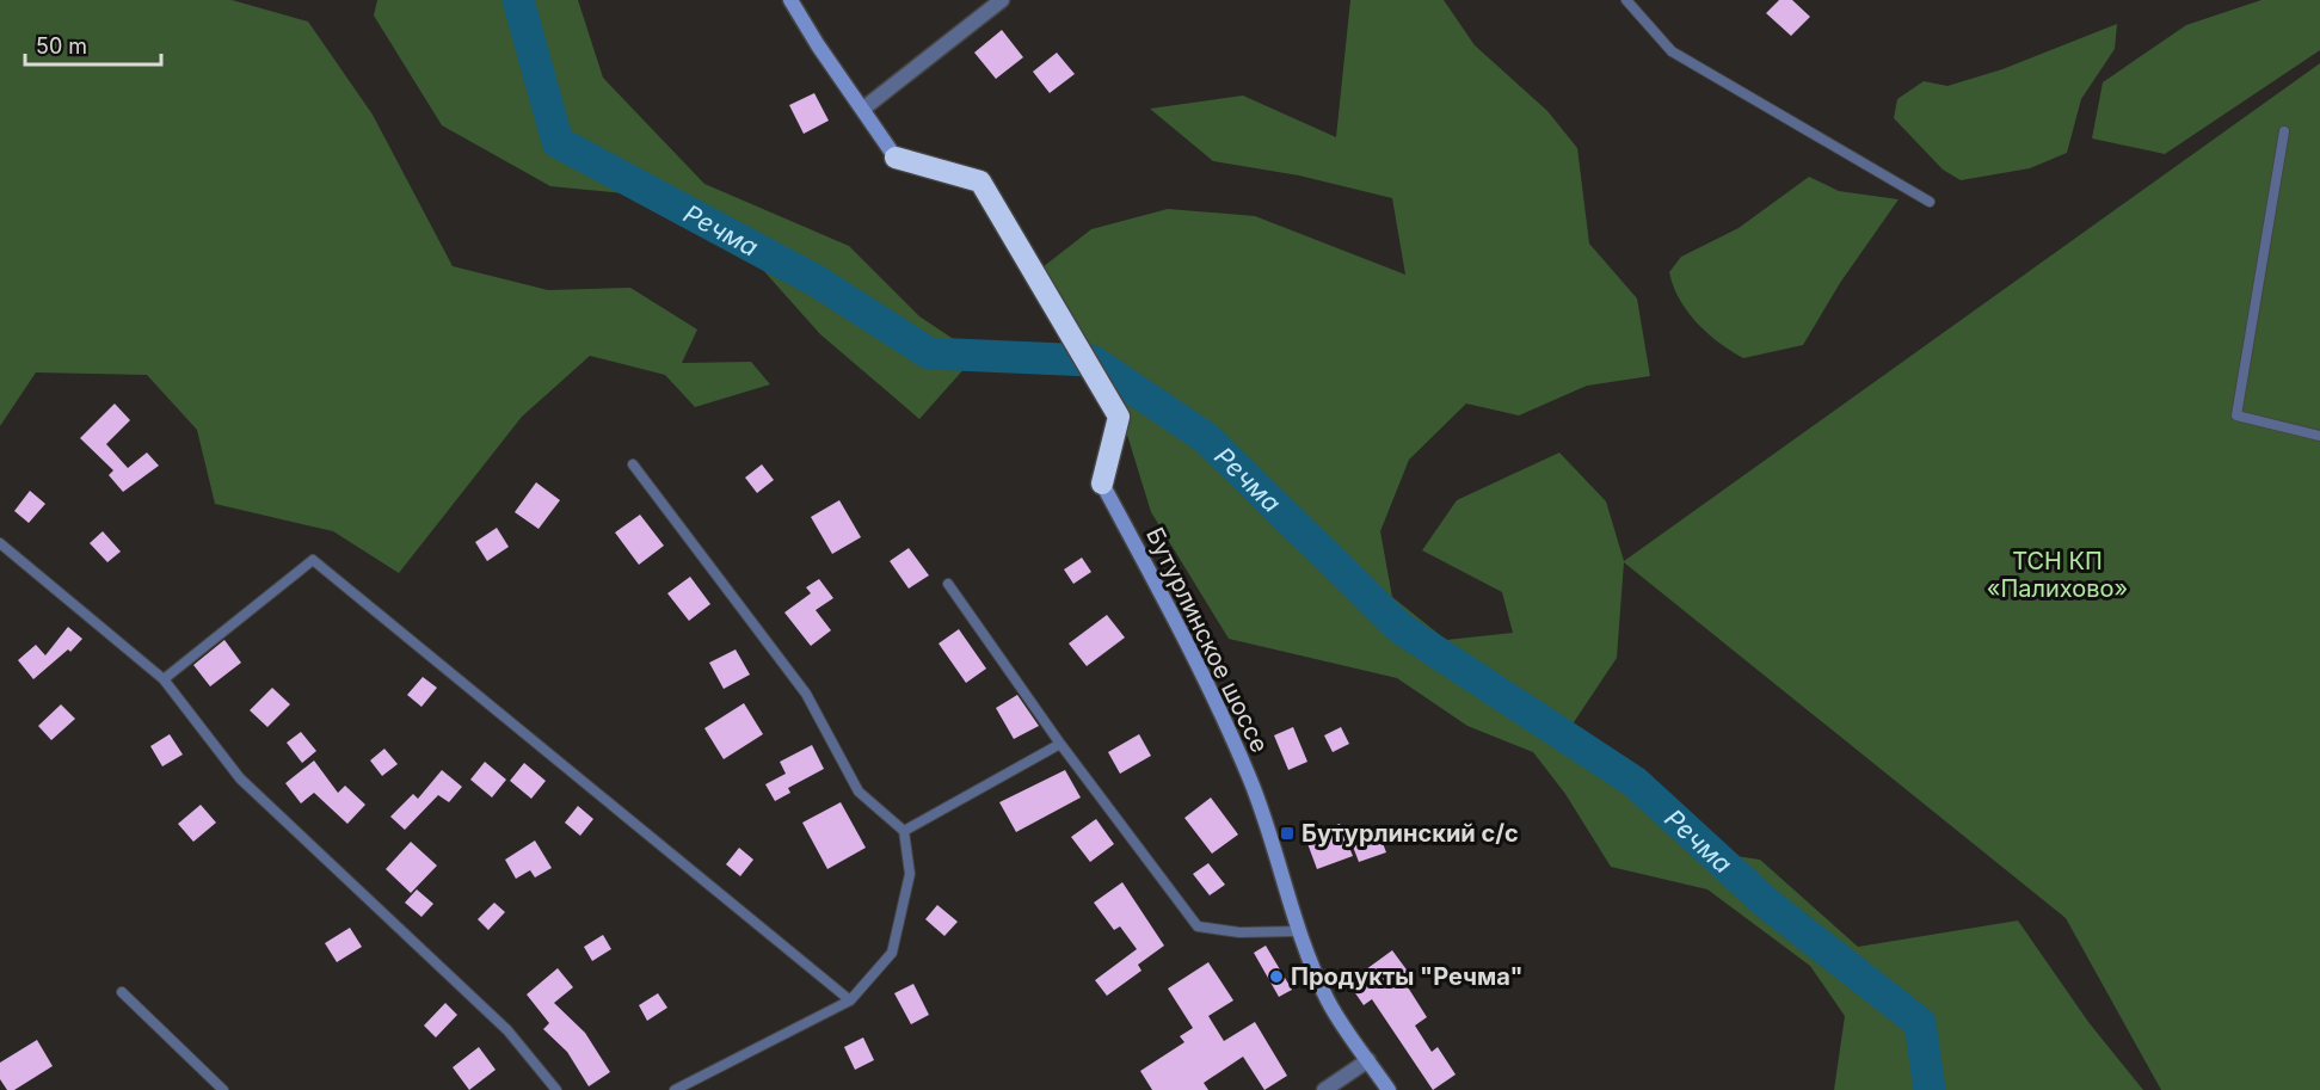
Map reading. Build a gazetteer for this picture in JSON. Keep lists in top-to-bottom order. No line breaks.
{"streets":{"main road":["Бутурлинское шоссе"]},"water":["Речма"],"parks":["ТСН КП «Палихово»"],"places":{"transit":["Бутурлинский с/с"],"other":["Продукты \"Речма\""]},"scale_bar":"50 m"}
